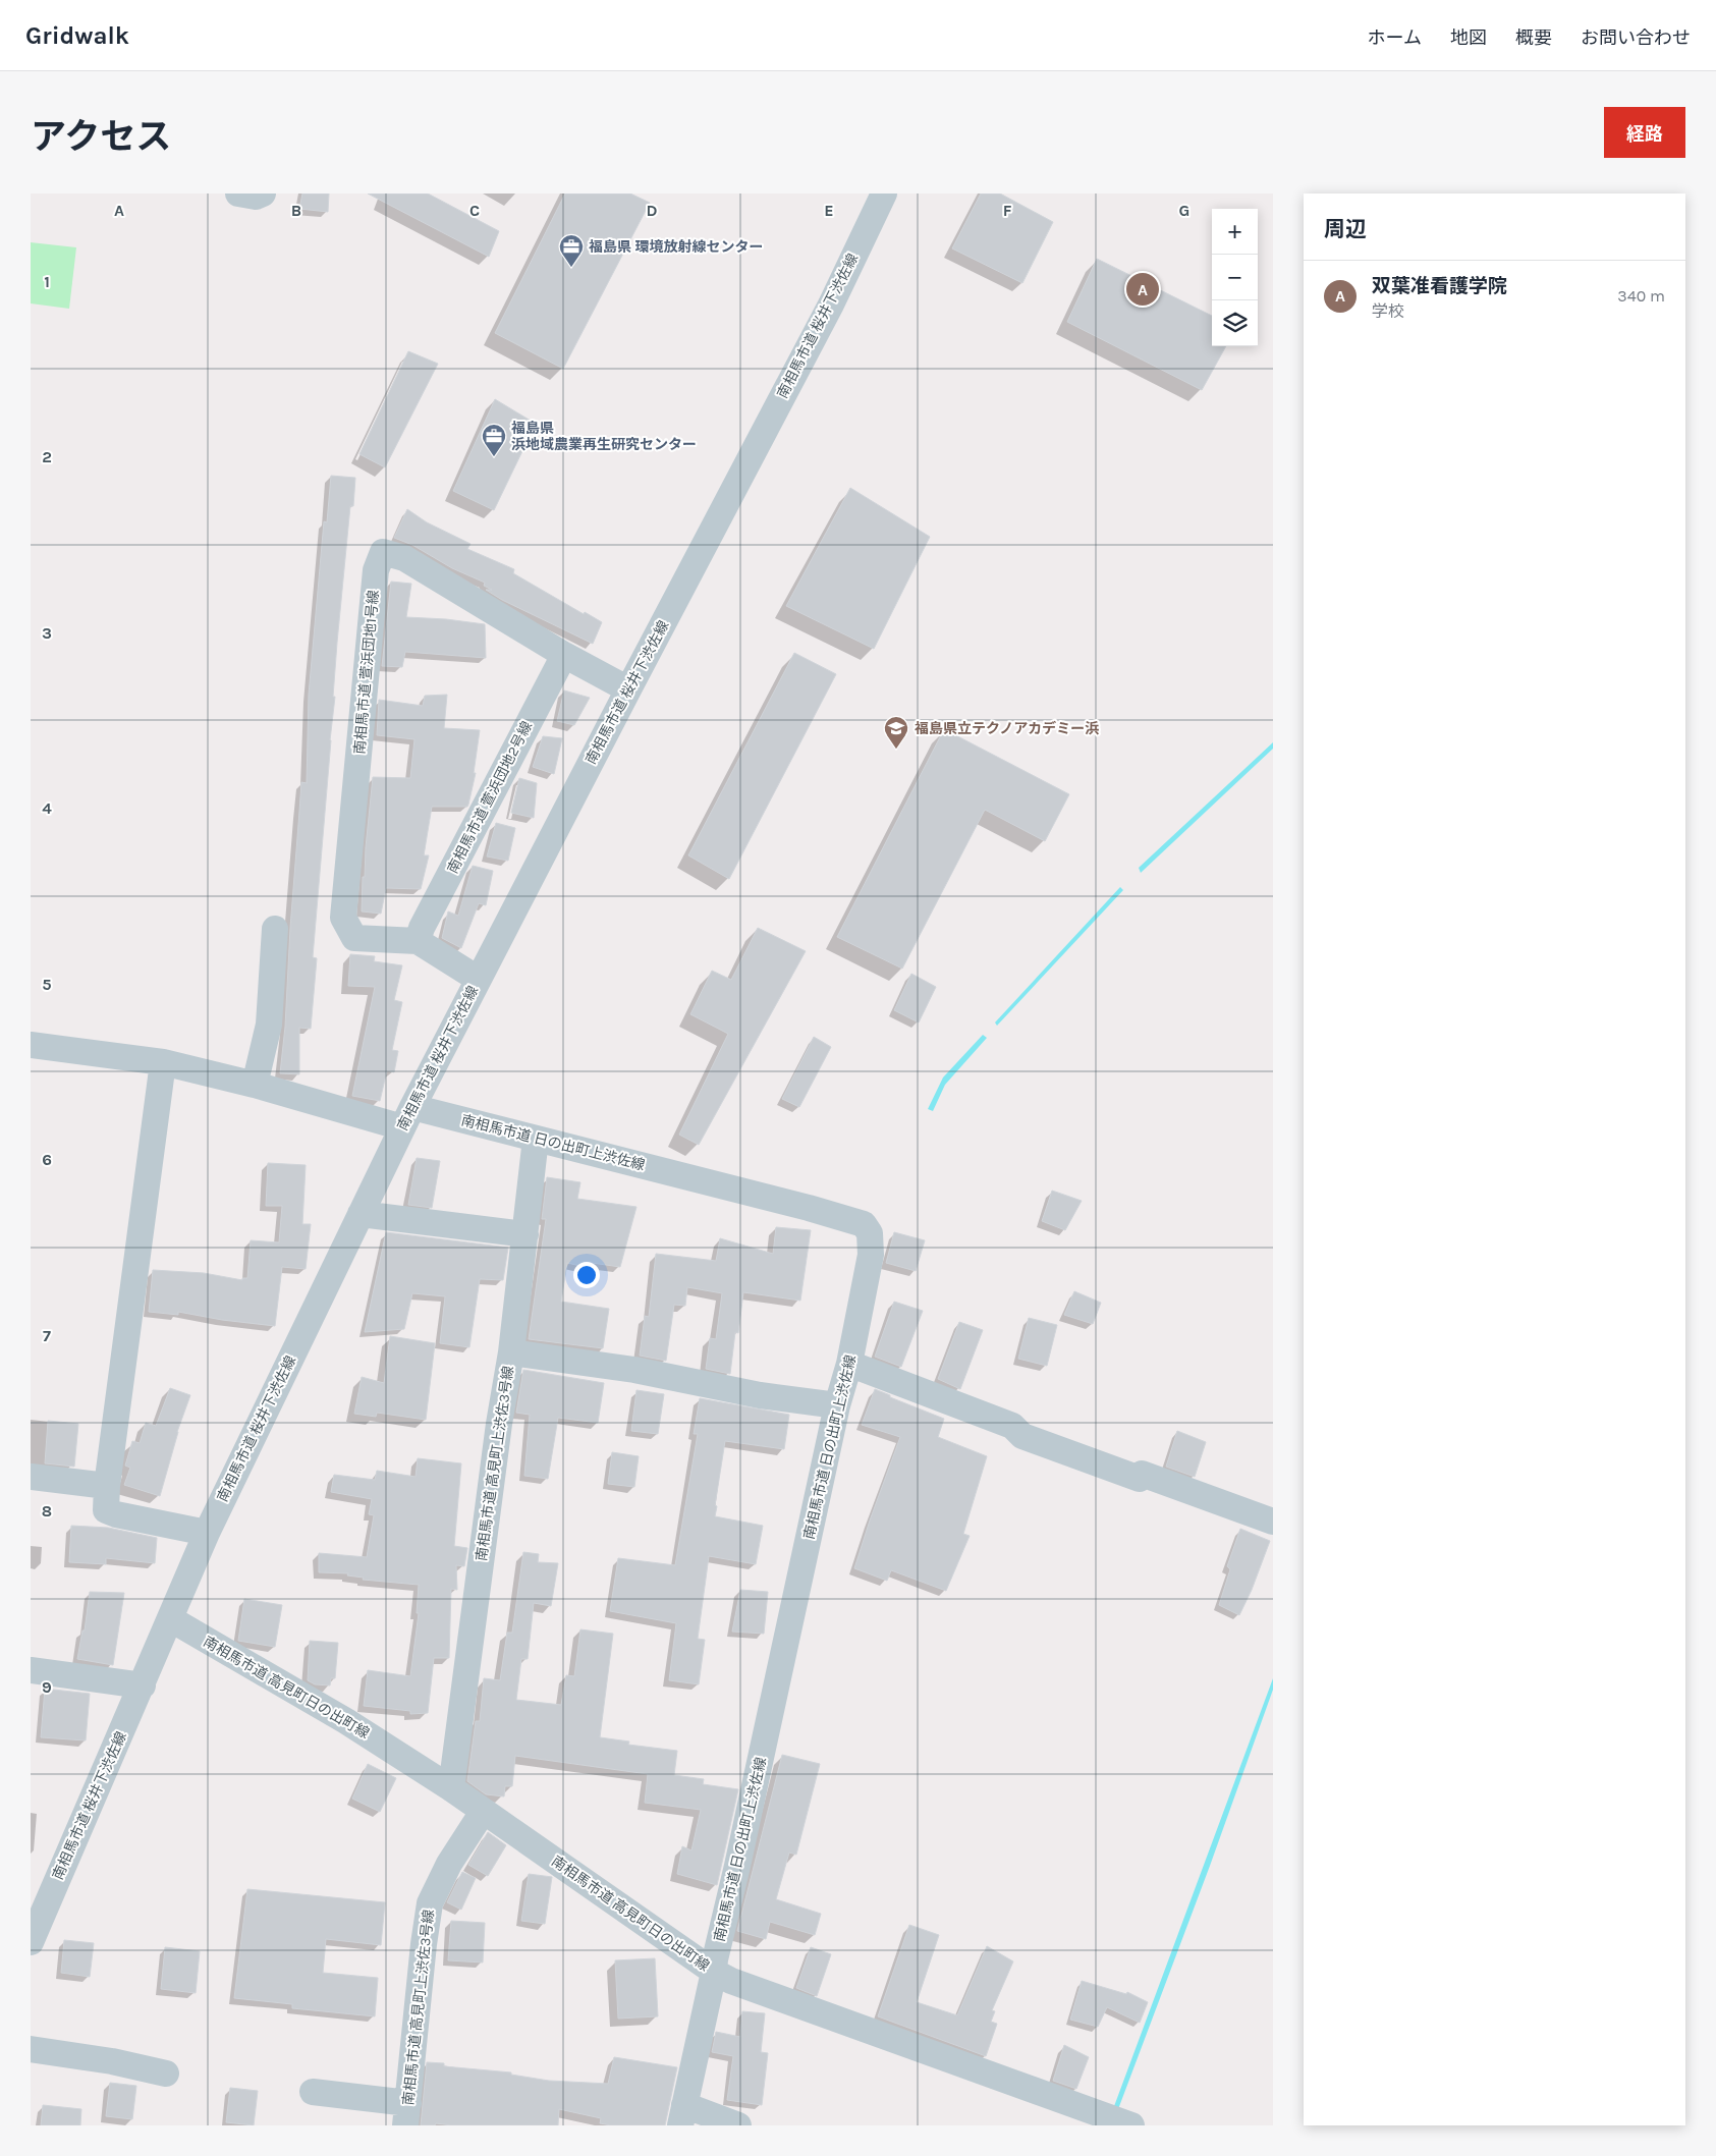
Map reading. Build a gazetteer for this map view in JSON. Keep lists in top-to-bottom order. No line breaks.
{"streets":{"street":["南相馬市道 桜井下渋佐線","南相馬市道 萱浜団地1号線","南相馬市道 萱浜団地2号線","南相馬市道 日の出町上渋佐線","南相馬市道 高見町上渋佐3号線","南相馬市道 高見町日の出町線"]},"crossings":[["南相馬市道 桜井下渋佐線","南相馬市道 萱浜団地1号線"],["南相馬市道 桜井下渋佐線","南相馬市道 日の出町上渋佐線"],["南相馬市道 桜井下渋佐線","南相馬市道 高見町日の出町線"],["南相馬市道 萱浜団地1号線","南相馬市道 萱浜団地2号線"],["南相馬市道 日の出町上渋佐線","南相馬市道 高見町上渋佐3号線"],["南相馬市道 日の出町上渋佐線","南相馬市道 高見町日の出町線"],["南相馬市道 高見町上渋佐3号線","南相馬市道 高見町日の出町線"]],"places":{"office":["福島県 環境放射線センター","福島県 浜地域農業再生研究センター"],"school or university":["福島県立テクノアカデミー浜"]},"page":{"header":"Gridwalk","nav":["ホーム","地図","概要","お問い合わせ"],"title":"アクセス","buttons":"経路","heading":"周辺","map_buttons":["+","−"],"list":[{"mark":"A","name":"双葉准看護学院","note":"学校","value":"340 m"}],"pins":"A"},"grid":{"columns":["A","B","C","D","E","F","G"],"rows":["1","2","3","4","5","6","7","8","9"]}}
